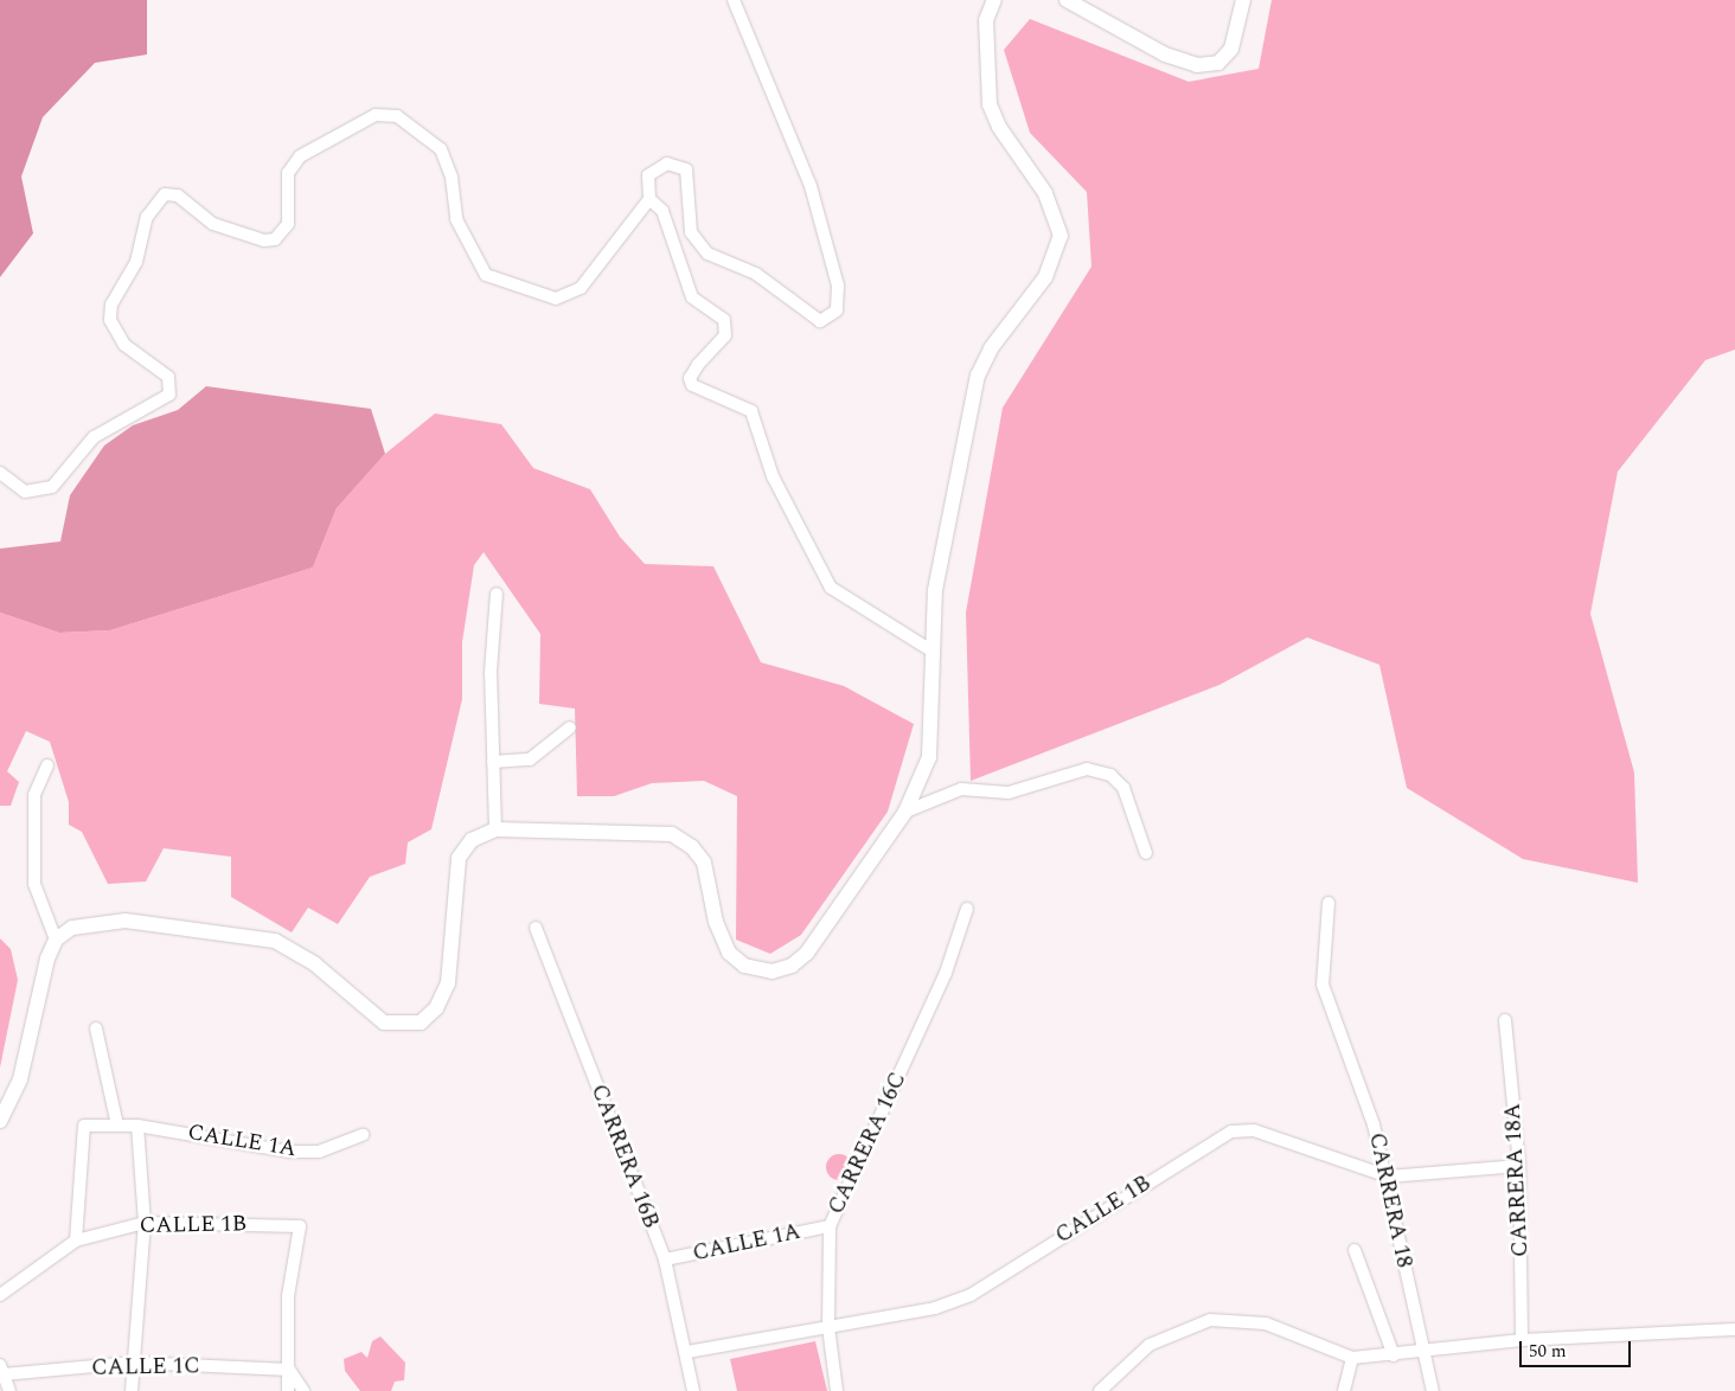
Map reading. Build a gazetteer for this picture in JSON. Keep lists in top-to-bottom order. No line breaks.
{"streets":{"street":["CALLE 1A","CARRERA 16C","CARRERA 16B","CARRERA 18A","CARRERA 18","CALLE 1B","CALLE 1C"]},"crossings":[["CALLE 1A","CARRERA 16C"],["CALLE 1A","CARRERA 16B"],["CALLE 1A","CALLE 1B"],["CARRERA 16C","CALLE 1B"],["CARRERA 16B","CALLE 1B"],["CARRERA 18A","CALLE 1B"],["CARRERA 18","CALLE 1B"],["CALLE 1B","CALLE 1C"]],"scale_bar":"50 m"}
